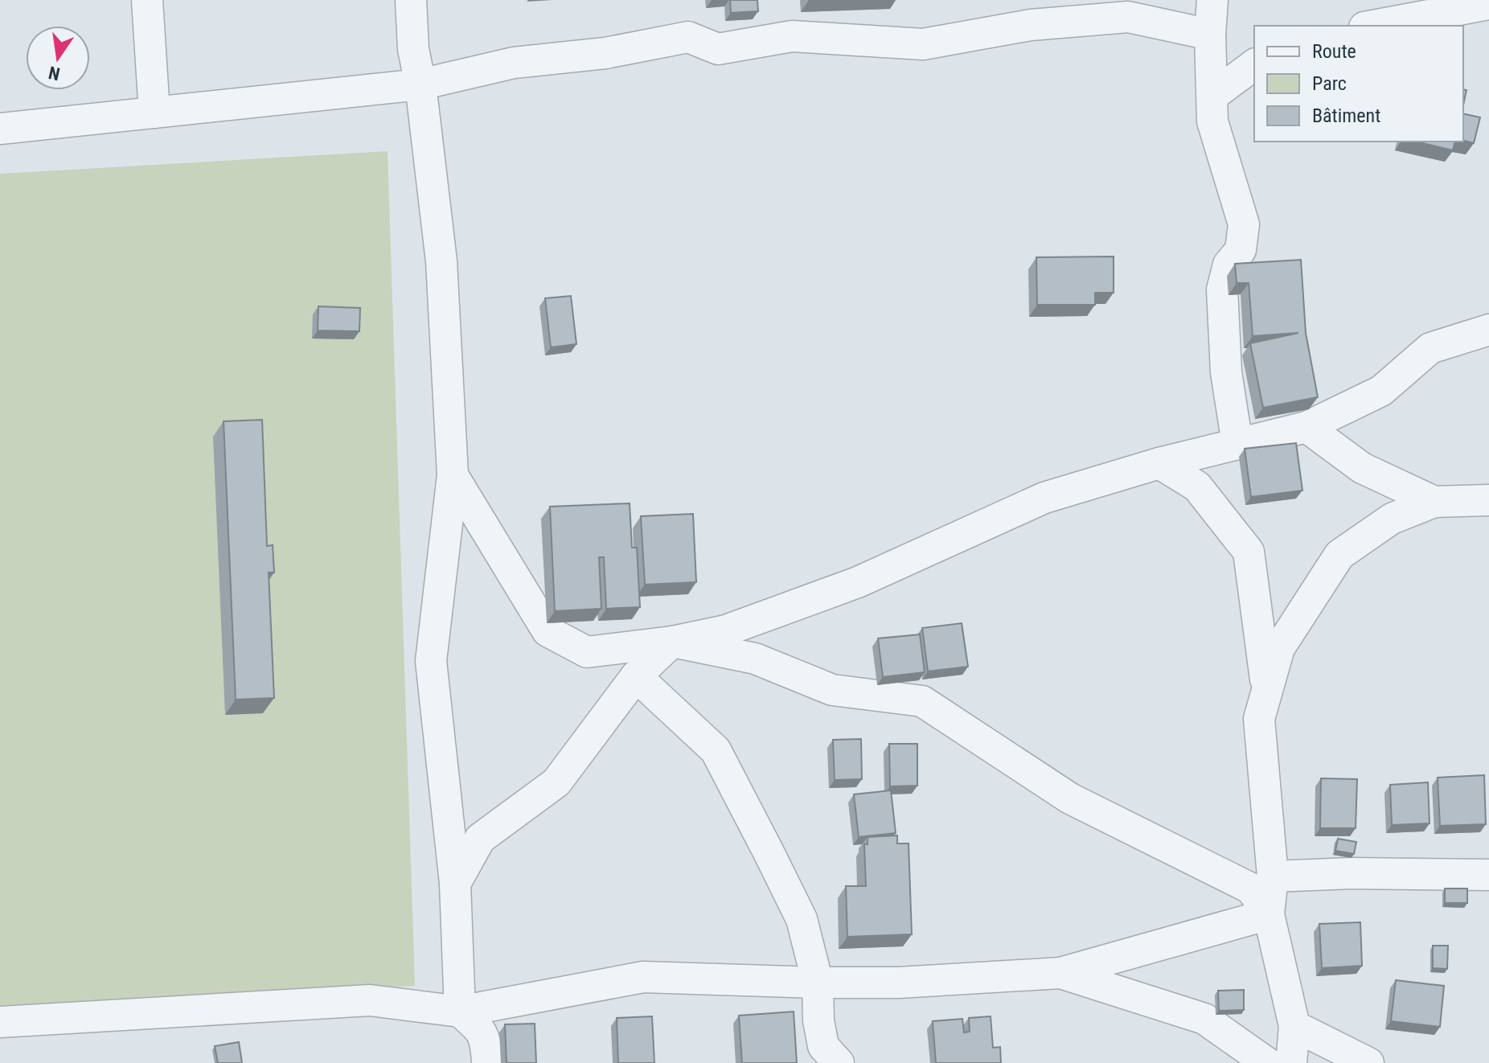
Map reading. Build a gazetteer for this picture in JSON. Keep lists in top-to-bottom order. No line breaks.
{"legend":["Route","Parc","Bâtiment"],"north":"bottom"}
